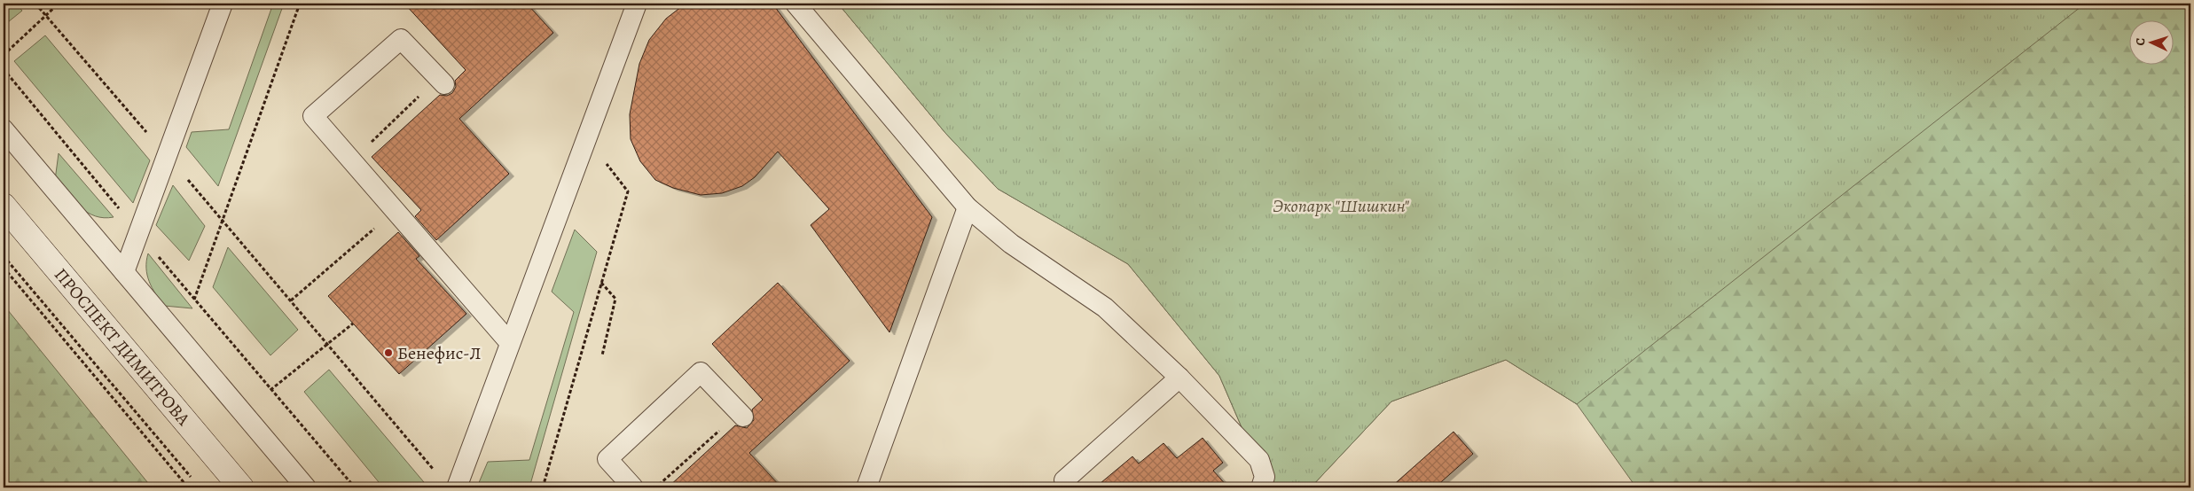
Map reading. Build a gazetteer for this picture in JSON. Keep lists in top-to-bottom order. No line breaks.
{"streets":{"main road":["ПРОСПЕКТ ДИМИТРОВА"]},"parks":["Экопарк \"Шишкин\""],"places":["Бенефис-Л"],"north":"left"}
